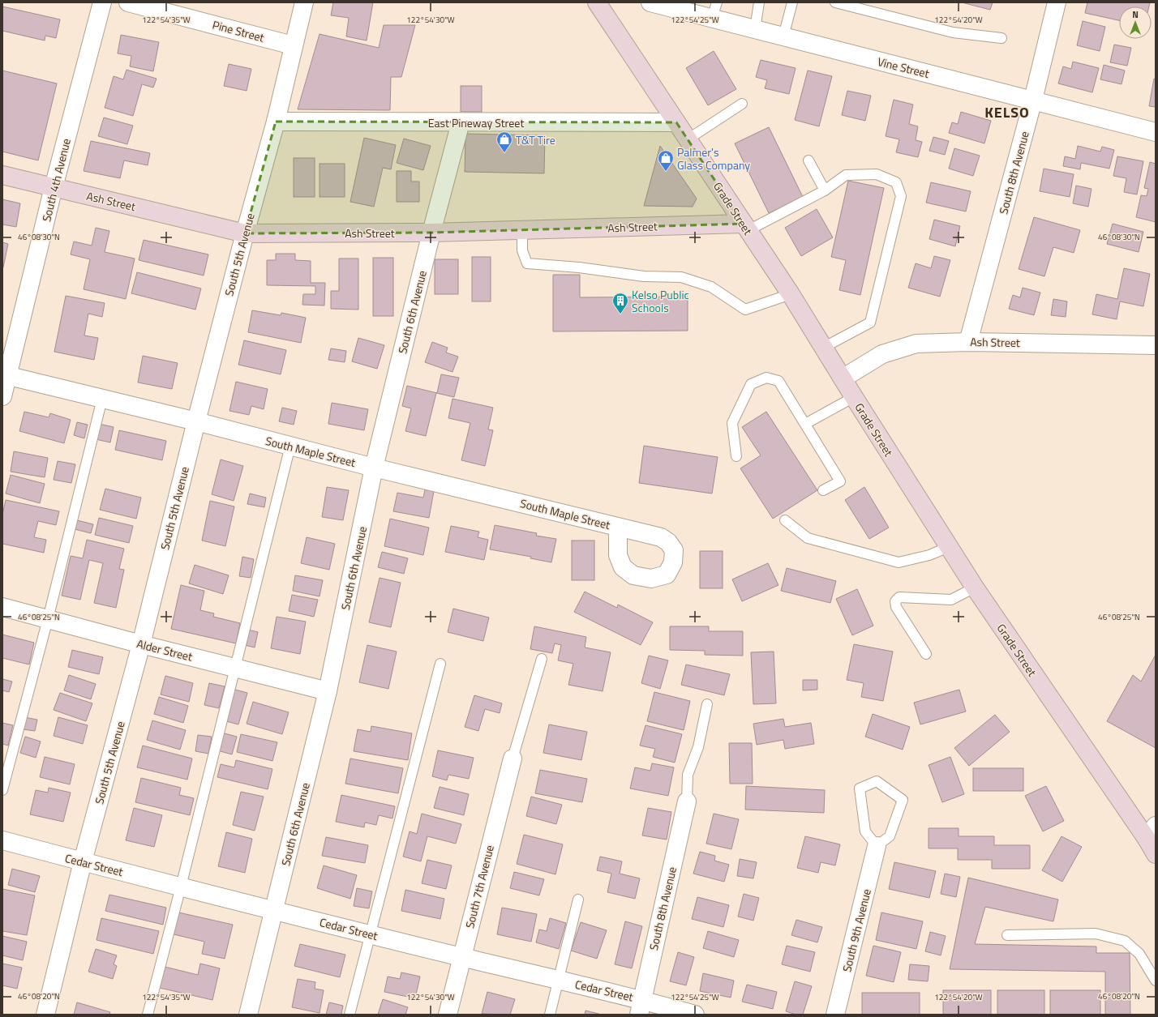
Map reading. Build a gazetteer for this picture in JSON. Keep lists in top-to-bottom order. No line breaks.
{"streets":{"main road":["Ash Street","Grade Street"],"street":["Pine Street","Vine Street","East Pineway Street","South 8th Avenue","South 4th Avenue","South 5th Avenue","South 6th Avenue","South Maple Street","Alder Street","Cedar Street","South 7th Avenue","South 9th Avenue"]},"crossings":[["Pine Street","South 5th Avenue"],["Vine Street","South 8th Avenue"],["East Pineway Street","Grade Street"],["East Pineway Street","South 5th Avenue"],["East Pineway Street","South 6th Avenue"],["South 8th Avenue","Ash Street"],["South 8th Avenue","Cedar Street"],["South 4th Avenue","Ash Street"],["South 4th Avenue","South Maple Street"],["Ash Street","Grade Street"],["Ash Street","South 5th Avenue"],["Ash Street","South 6th Avenue"],["South 5th Avenue","South Maple Street"],["South 5th Avenue","Alder Street"],["South 5th Avenue","Cedar Street"],["South 6th Avenue","South Maple Street"],["South 6th Avenue","Alder Street"],["South 6th Avenue","Cedar Street"],["Cedar Street","South 7th Avenue"]],"districts":["KELSO"],"places":{"shop":["T&T Tire","Palmer's Glass Company"],"building":["Kelso Public Schools"]},"north":"top","coordinates":["122°54'35\"W","122°54'30\"W","122°54'25\"W","122°54'20\"W","46°08'30\"N","46°08'25\"N","46°08'20\"N"]}
